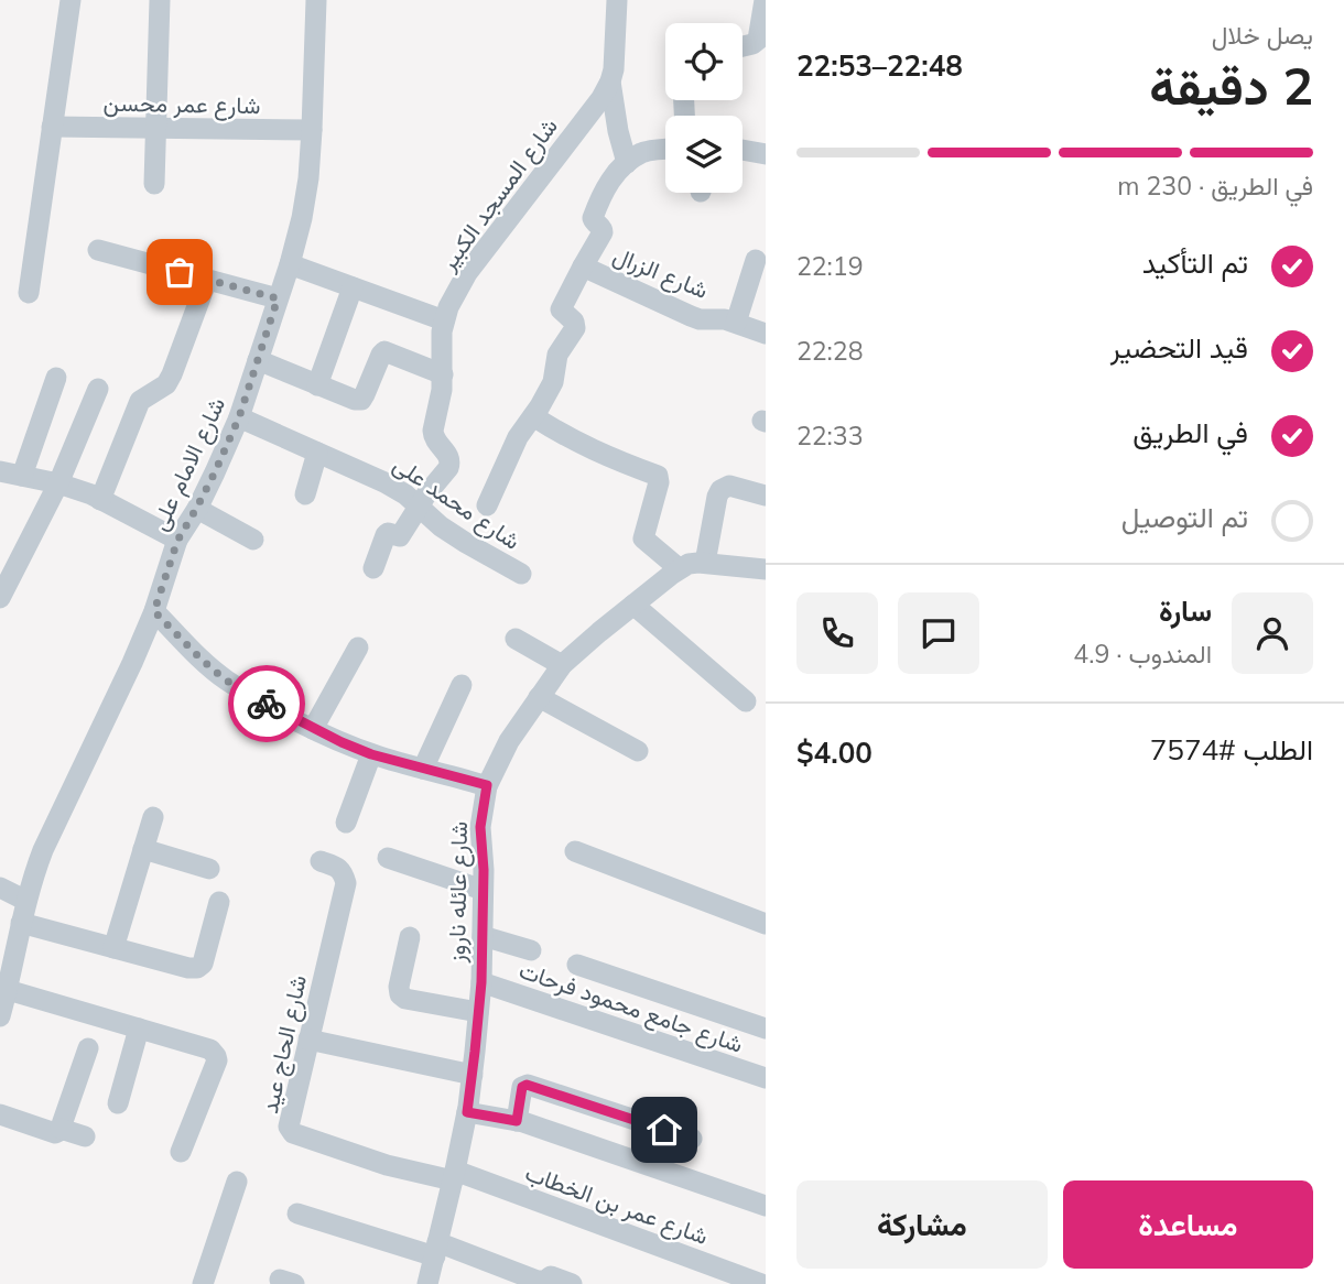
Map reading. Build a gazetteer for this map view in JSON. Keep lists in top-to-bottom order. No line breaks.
{"streets":{"street":["شارع عمر محسن","شارع المسجد الكبير","شارع الزرال","شارع الامام على","شارع محمد على","شارع عائله ناروز","شارع جامع محمود فرحات","شارع الحاج عيد","شارع عمر بن الخطاب"]},"crossings":[["شارع عمر محسن","شارع الامام على"],["شارع المسجد الكبير","شارع محمد على"],["شارع الامام على","شارع محمد على"],["شارع عائله ناروز","شارع جامع محمود فرحات"],["شارع عائله ناروز","شارع الحاج عيد"],["شارع عائله ناروز","شارع عمر بن الخطاب"],["شارع الحاج عيد","شارع عمر بن الخطاب"]],"page":{"heading":["2 دقيقة","يصل خلال","22:48–22:53"],"panel":["سارة","المندوب · 4.9","الطلب #7574","$4.00"],"bar":"في الطريق · 230 m","list":[["تم التأكيد","22:19"],["قيد التحضير","22:28"],["في الطريق","22:33"],"تم التوصيل"],"buttons":["مساعدة","مشاركة"]}}
